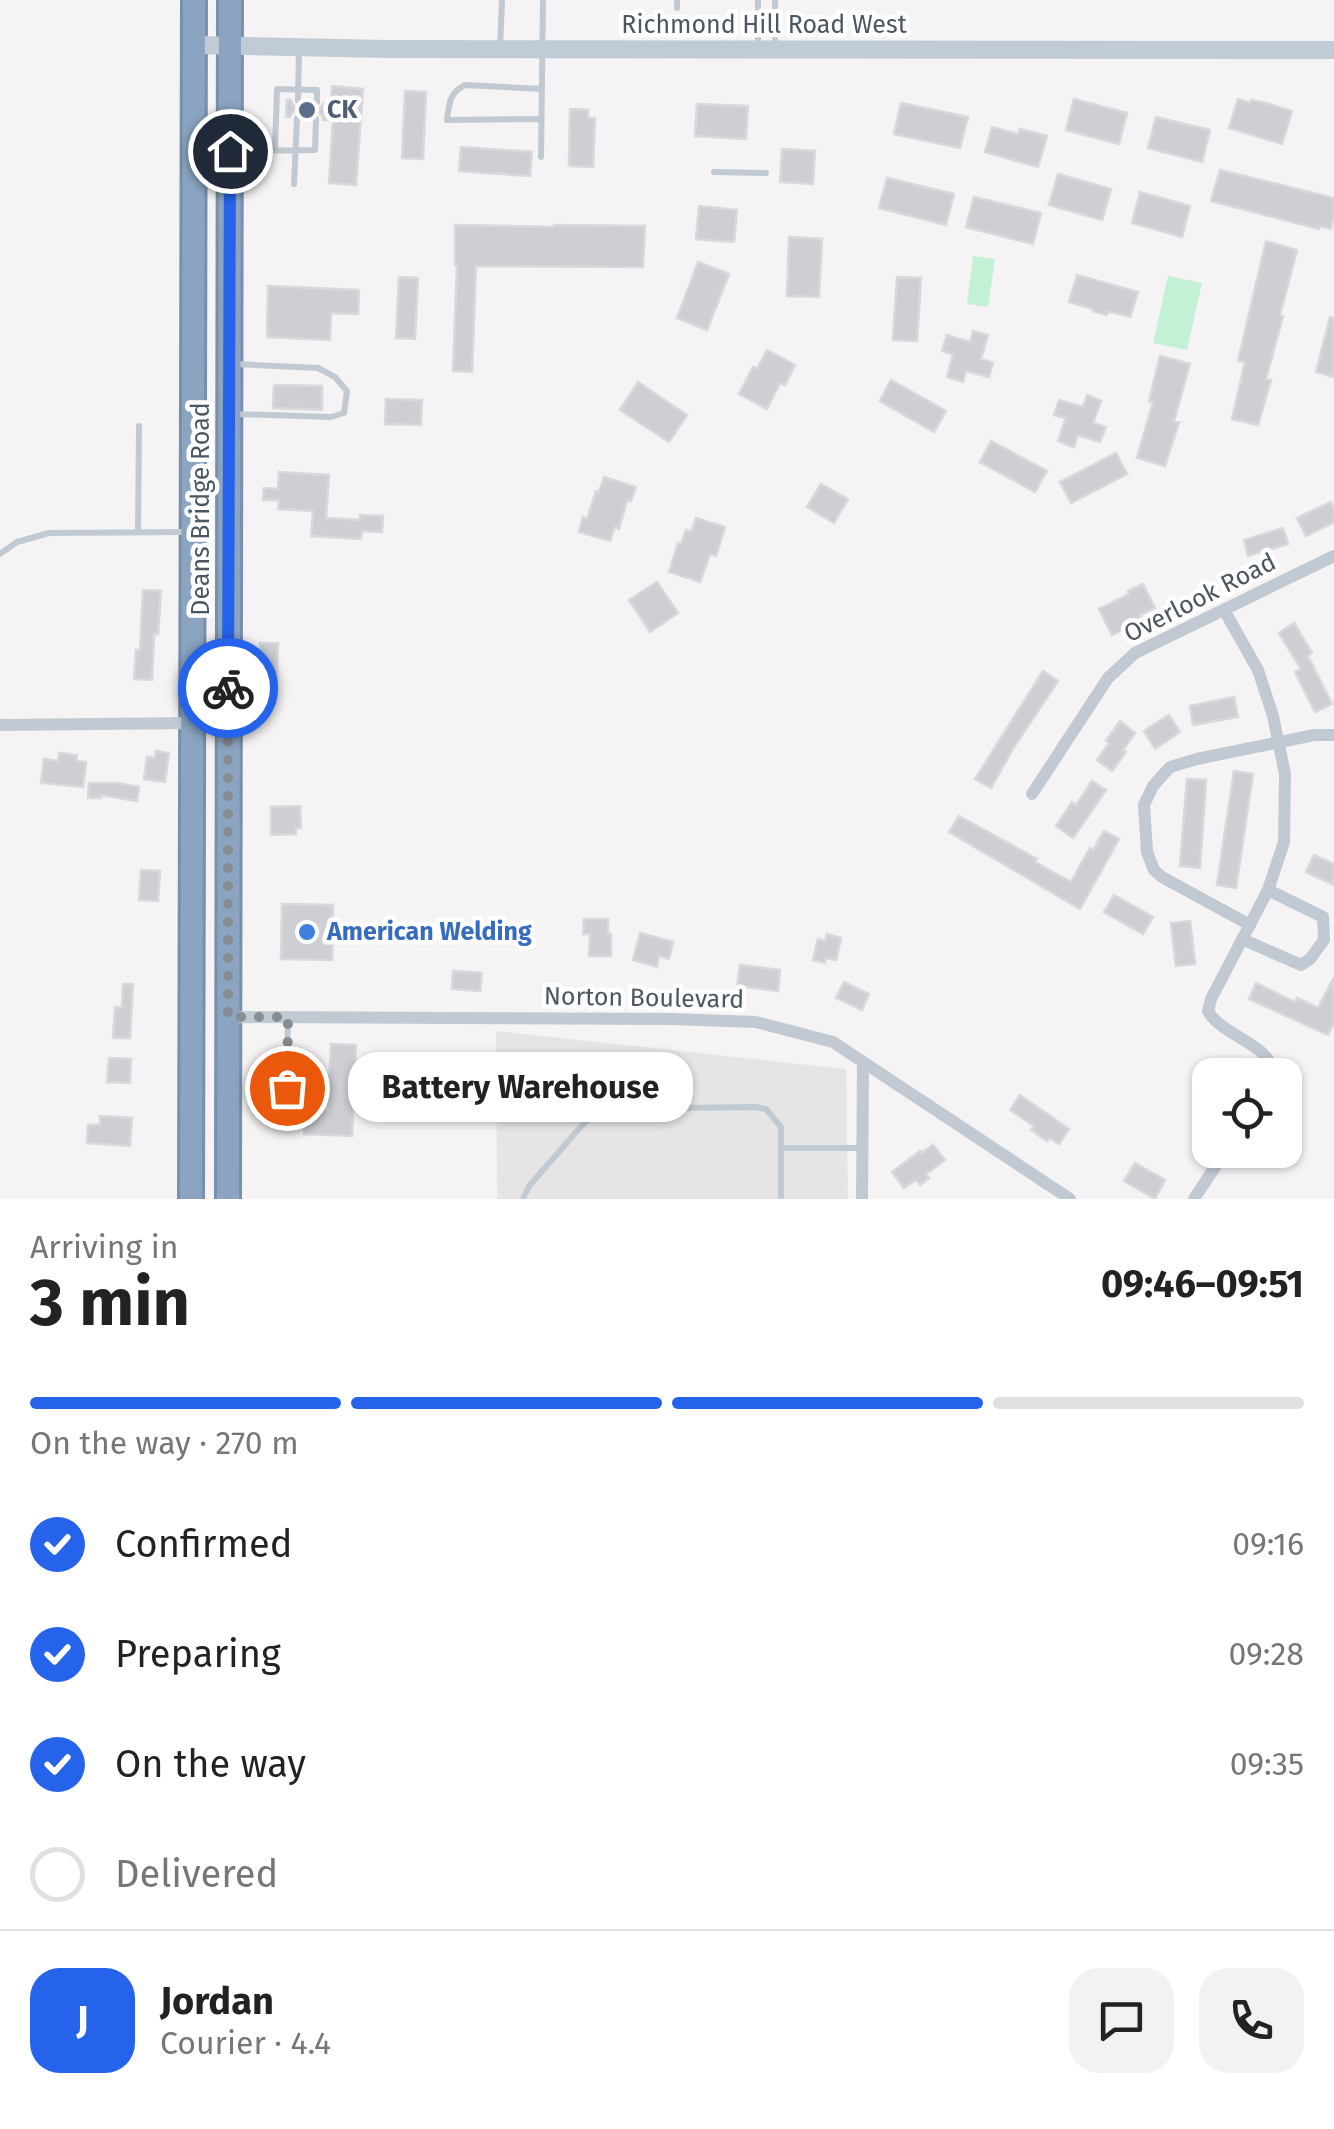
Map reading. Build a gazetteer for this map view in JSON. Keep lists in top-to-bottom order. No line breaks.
{"streets":{"highway":["Deans Bridge Road"],"street":["Richmond Hill Road West","Overlook Road","Norton Boulevard"]},"crossings":[["Richmond Hill Road West","Deans Bridge Road"],["Deans Bridge Road","Norton Boulevard"]],"places":["CK","American Welding","Battery Warehouse"],"page":{"bubble":"Battery Warehouse","heading":["3 min","Arriving in","09:46–09:51"],"panel":["Jordan","Courier · 4.4"],"bar":"On the way · 270 m","list":[["Confirmed","09:16"],["Preparing","09:28"],["On the way","09:35"],"Delivered"],"round":"J"}}
